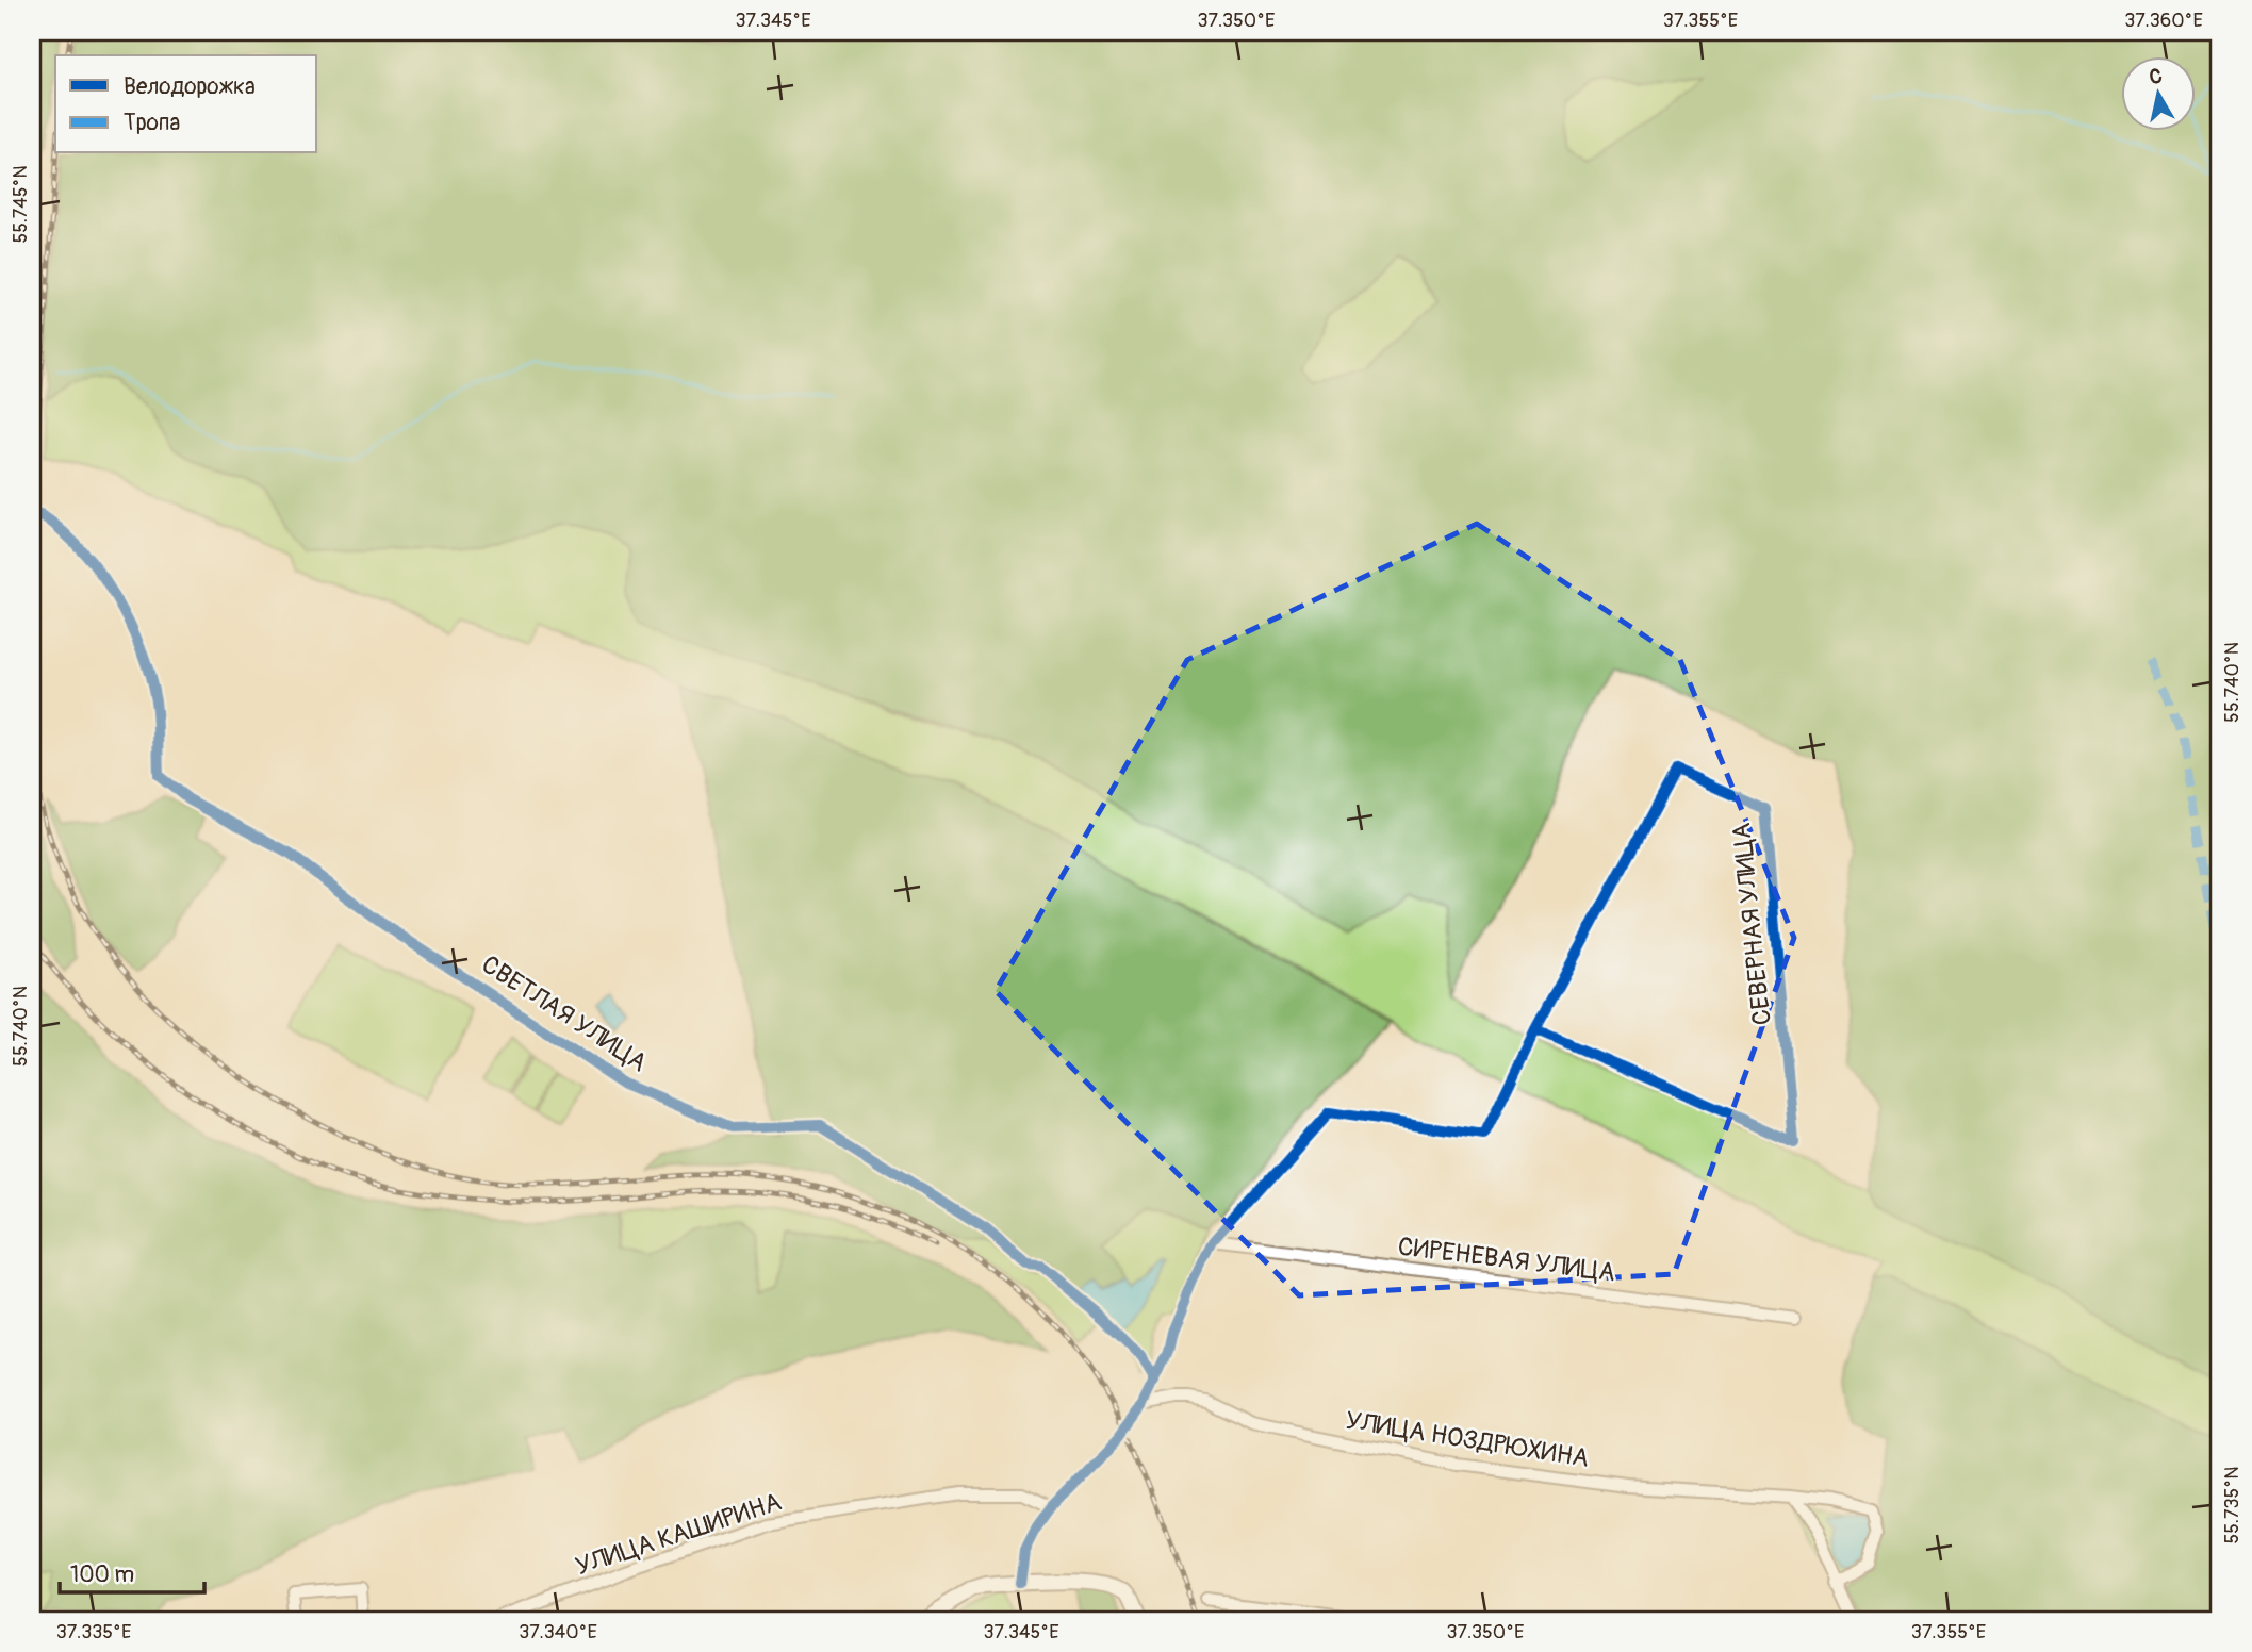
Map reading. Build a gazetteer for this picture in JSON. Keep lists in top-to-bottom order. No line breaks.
{"streets":{"street":["СЕВЕРНАЯ УЛИЦА","СВЕТЛАЯ УЛИЦА","СИРЕНЕВАЯ УЛИЦА","УЛИЦА НОЗДРЮХИНА","УЛИЦА КАШИРИНА"]},"legend":["Велодорожка","Тропа"],"scale_bar":"100 m","north":"top","coordinates":["37.345°E","37.350°E","37.355°E","37.360°E","55.745°N","55.740°N","55.735°N","37.335°E","37.340°E"]}
